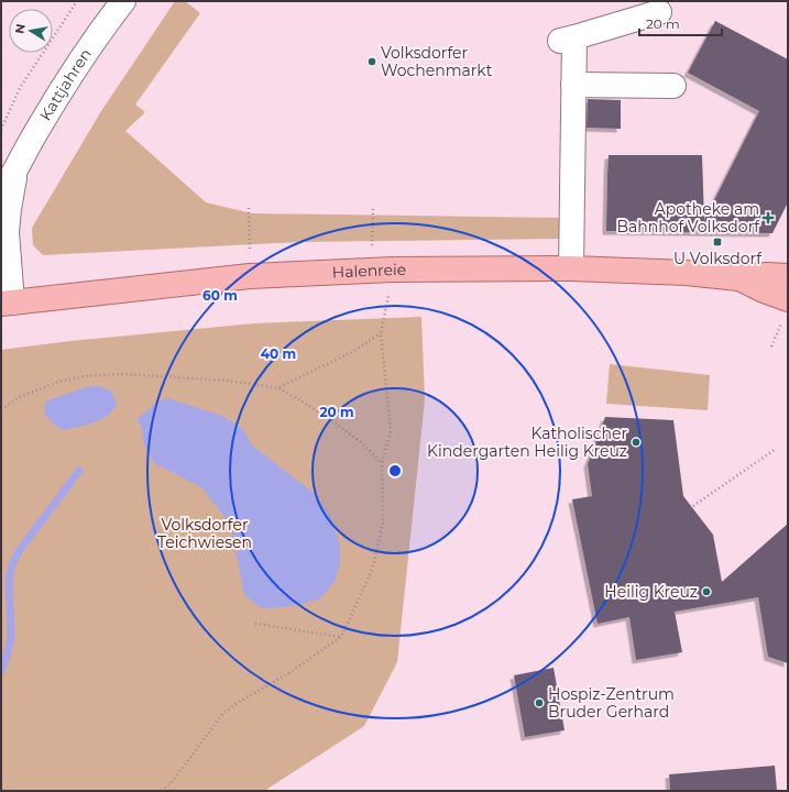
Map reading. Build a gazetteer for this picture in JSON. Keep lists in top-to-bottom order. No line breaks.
{"streets":{"main road":["Halenreie"],"street":["Kattjahren"]},"crossings":[["Kattjahren","Halenreie"]],"parks":["Volksdorfer Teichwiesen"],"places":{"other":["Volksdorfer Wochenmarkt","Katholischer Kindergarten Heilig Kreuz","Heilig Kreuz","Hospiz-Zentrum Bruder Gerhard"],"health":["Apotheke am Bahnhof Volksdorf"],"transit":["U Volksdorf"]},"scale_bar":"20 m","north":"left","rings":["60 m","40 m","20 m"]}
